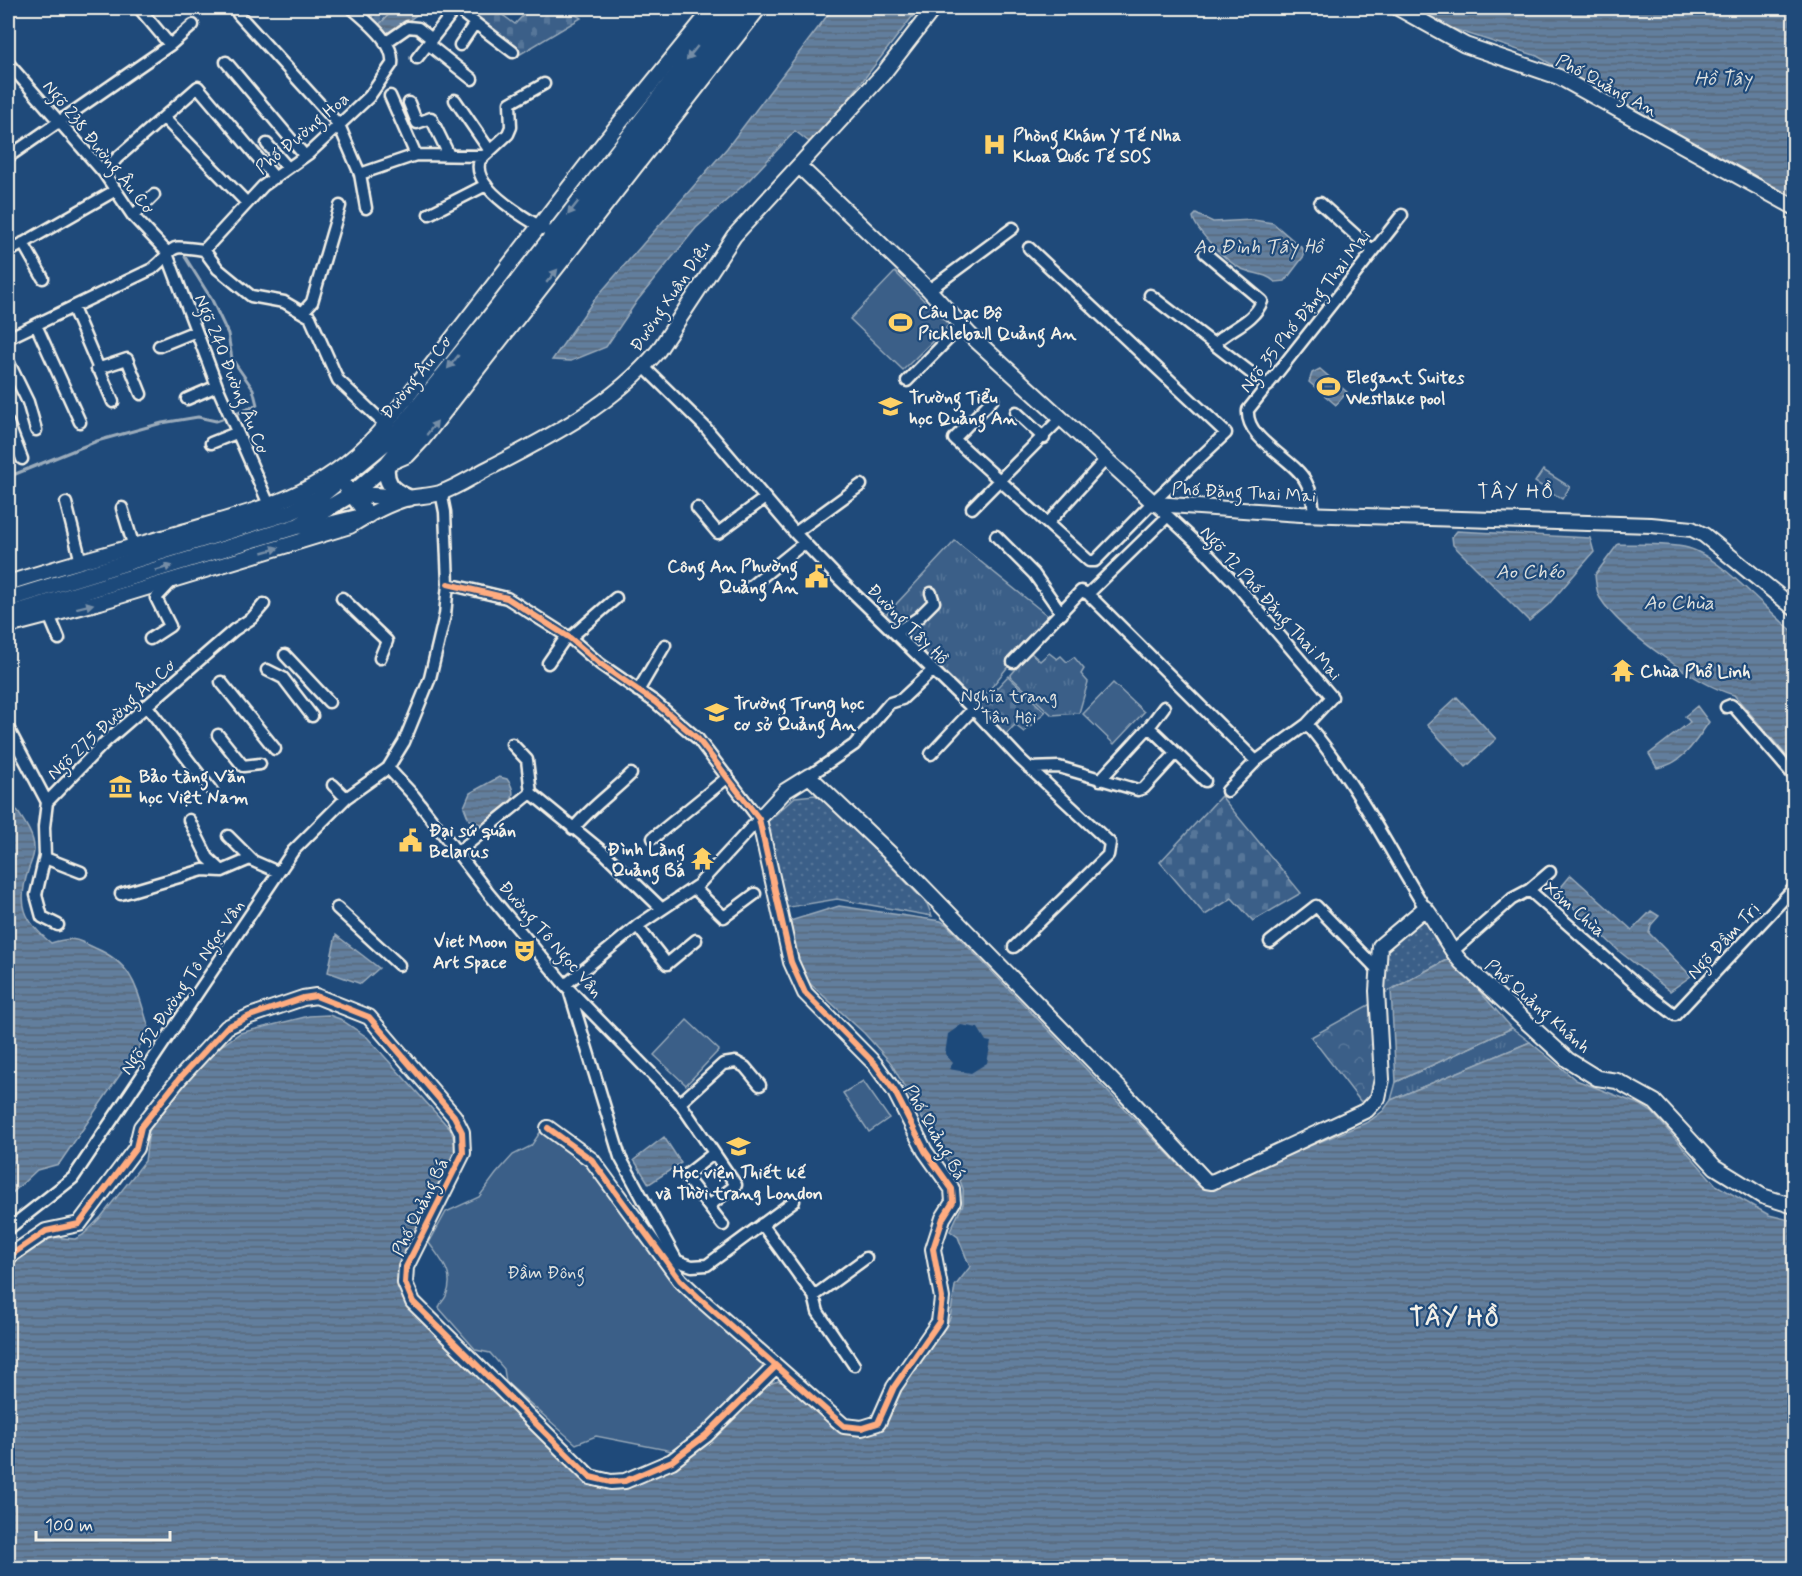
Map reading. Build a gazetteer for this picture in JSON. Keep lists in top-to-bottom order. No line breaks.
{"streets":{"main road":["Đường Âu Cơ"],"street":["Phố Quảng An","Phố Đường Hoa","Ngõ 238 Đường Âu Cơ","Đường Xuân Diệu","Ngõ 35 Phố Đặng Thai Mai","Ngõ 240 Đường Âu Cơ","Phố Đặng Thai Mai","Ngõ 12 Phố Đặng Thai Mai","Đường Tây Hồ","Ngõ 275 Đường Âu Cơ","Xóm Chùa","Đường Tô Ngọc Vân","Ngõ Đầm Trị","Ngõ 52 Đường Tô Ngọc Vân","Phố Quảng Khánh","Phố Quảng Bá"]},"crossings":[["Ngõ 238 Đường Âu Cơ","Ngõ 240 Đường Âu Cơ"],["Đường Xuân Diệu","Phố Đặng Thai Mai"],["Đường Xuân Diệu","Đường Tây Hồ"],["Ngõ 35 Phố Đặng Thai Mai","Phố Đặng Thai Mai"],["Ngõ 240 Đường Âu Cơ","Đường Âu Cơ"],["Phố Đặng Thai Mai","Ngõ 12 Phố Đặng Thai Mai"],["Xóm Chùa","Ngõ Đầm Trị"],["Xóm Chùa","Phố Quảng Khánh"],["Đường Tô Ngọc Vân","Ngõ 52 Đường Tô Ngọc Vân"]],"districts":["TÂY HỒ","TÂY HỒ"],"water":["Hồ Tây","Ao Đình Tây Hồ","Ao Chéo","Ao Chùa"],"parks":["Nghĩa trang Tân Hội","Đầm Đông"],"places":{"hospital":["Phòng Khám Y Tế Nha Khoa Quốc Tế SOS"],"sports":["Câu Lạc Bộ Pickleball Quảng An","Elegant Suites Westlake pool"],"school or university":["Trường Tiểu học Quảng An","Trường Trung học cơ sở Quảng An","Học viện Thiết kế và Thời trang London"],"public building":["Công An Phường Quảng An","Đại sứ quán Belarus"],"temple":["Chùa Phổ Linh","Đình Làng Quảng Bá"],"museum":["Bảo tàng Văn học Việt Nam"],"theatre":["Viet Moon Art Space"]},"scale_bar":"100 m"}
